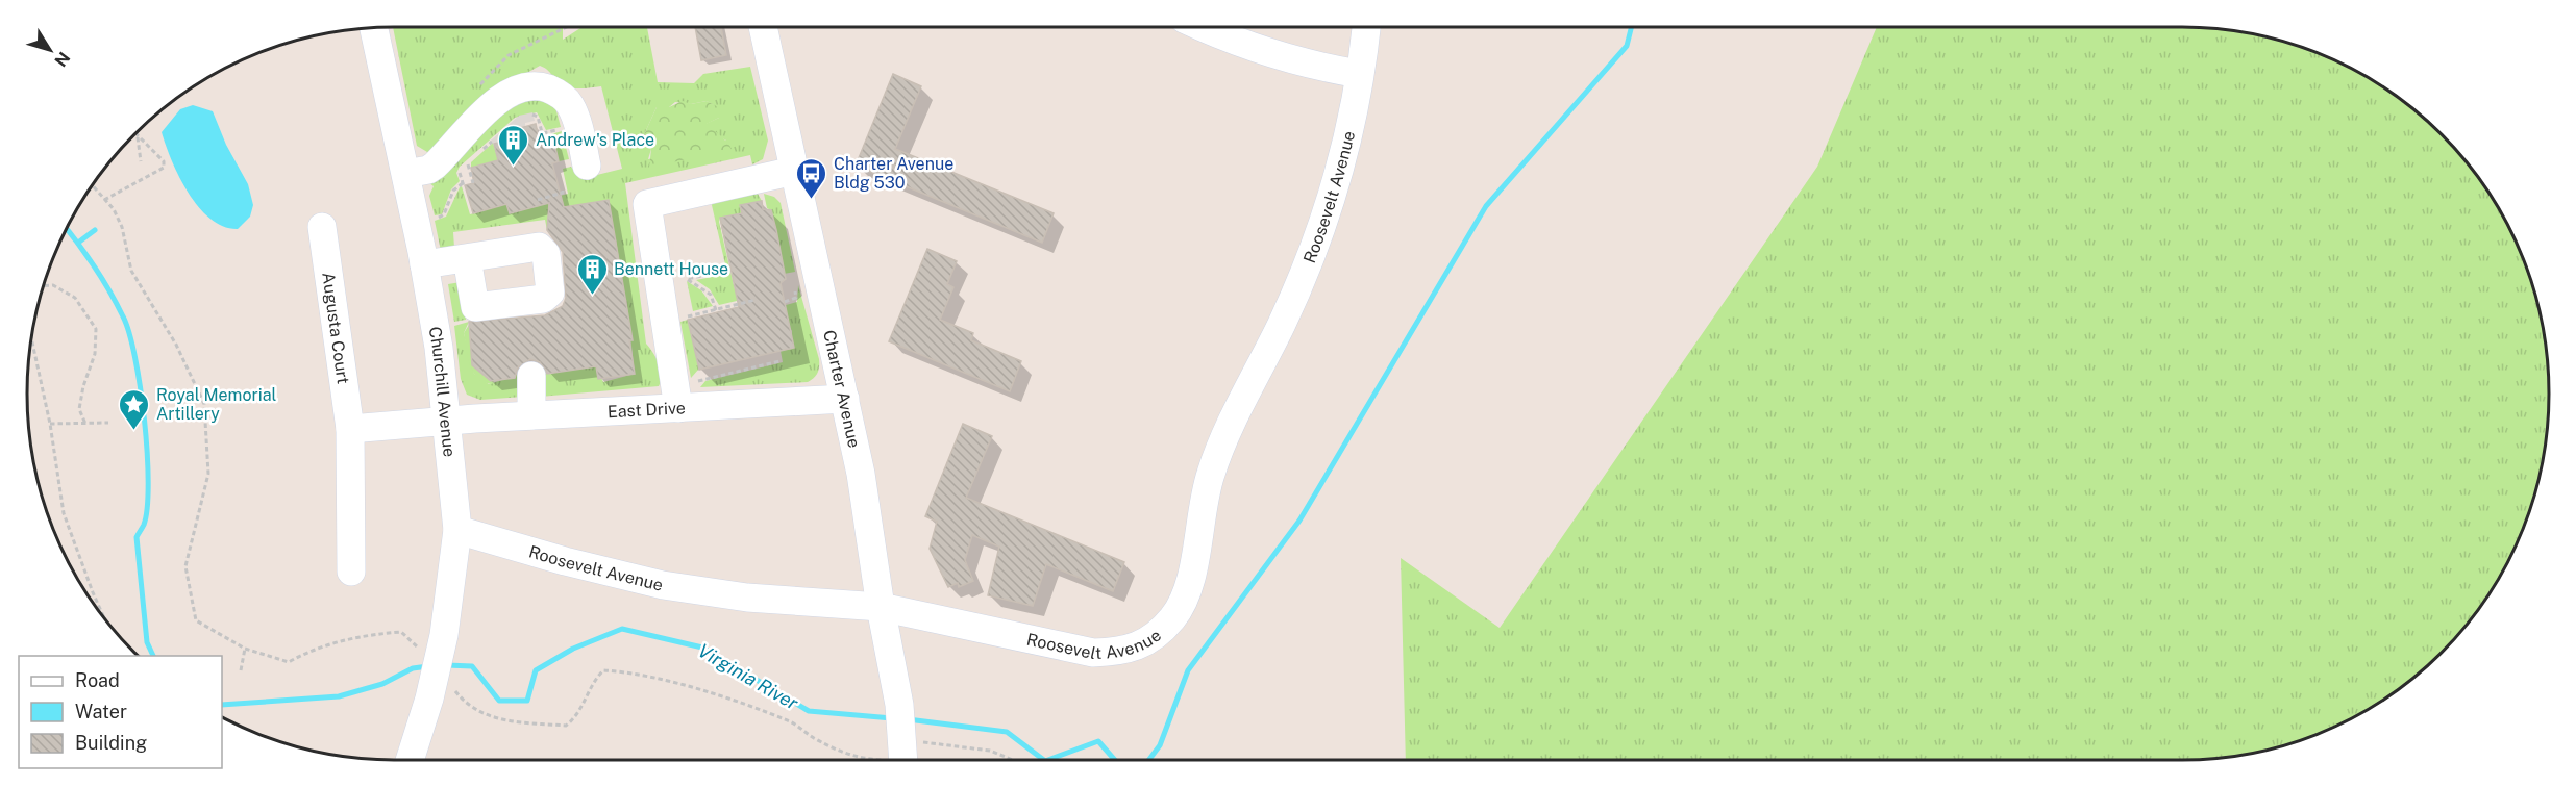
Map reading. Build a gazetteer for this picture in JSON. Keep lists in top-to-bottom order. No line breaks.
{"streets":{"street":["Roosevelt Avenue","Augusta Court","Charter Avenue","Churchill Avenue","East Drive"]},"crossings":[["Roosevelt Avenue","Charter Avenue"],["Roosevelt Avenue","Churchill Avenue"],["Charter Avenue","East Drive"],["Churchill Avenue","East Drive"]],"water":["Virginia River"],"places":{"building":["Andrew's Place","Bennett House"],"bus stop":["Charter Avenue Bldg 530"],"place":["Royal Memorial Artillery"]},"legend":["Road","Water","Building"],"north":"bottom right"}
